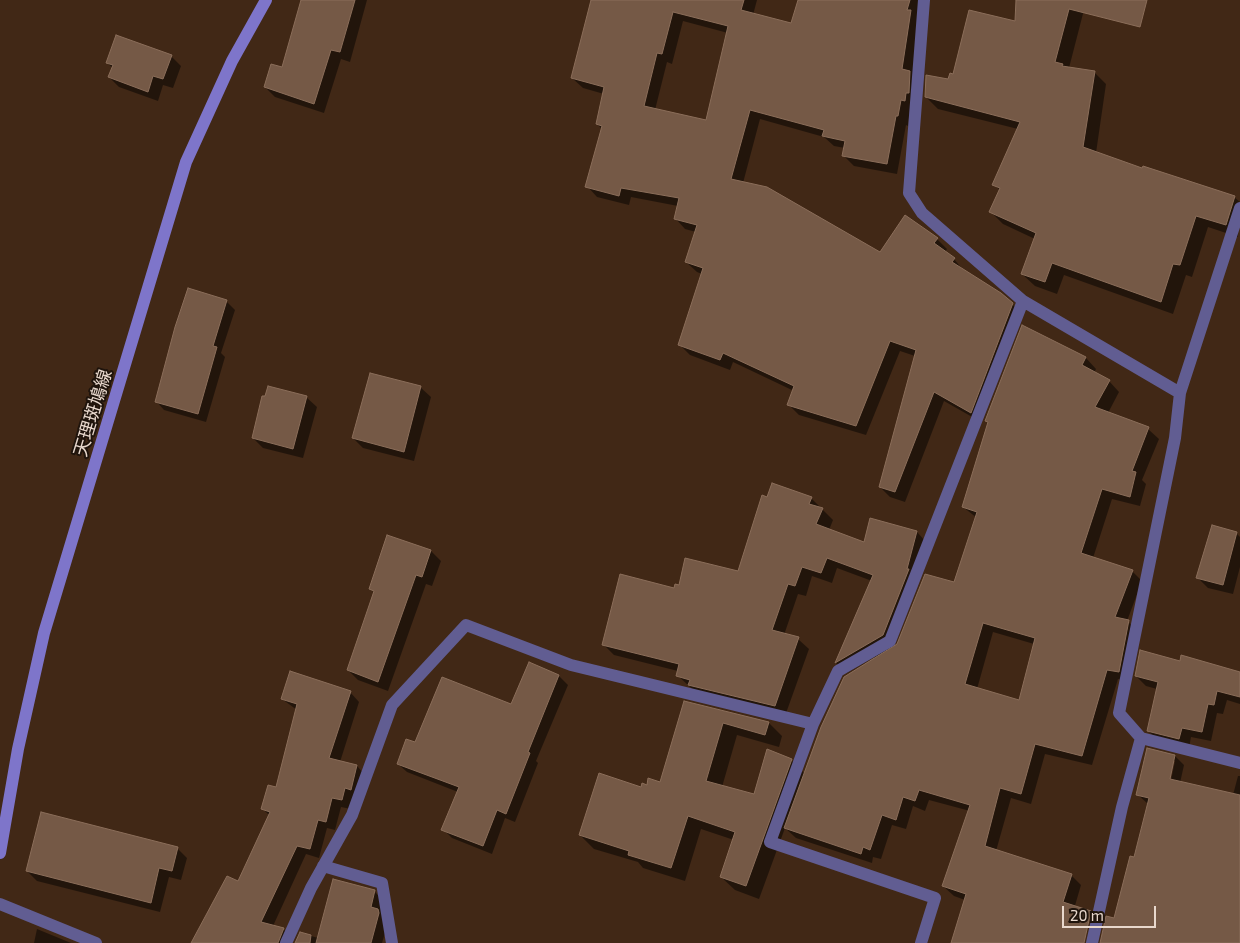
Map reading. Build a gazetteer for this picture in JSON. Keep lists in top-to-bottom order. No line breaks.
{"streets":{"main road":["天理斑鳩線"]},"scale_bar":"20 m"}
